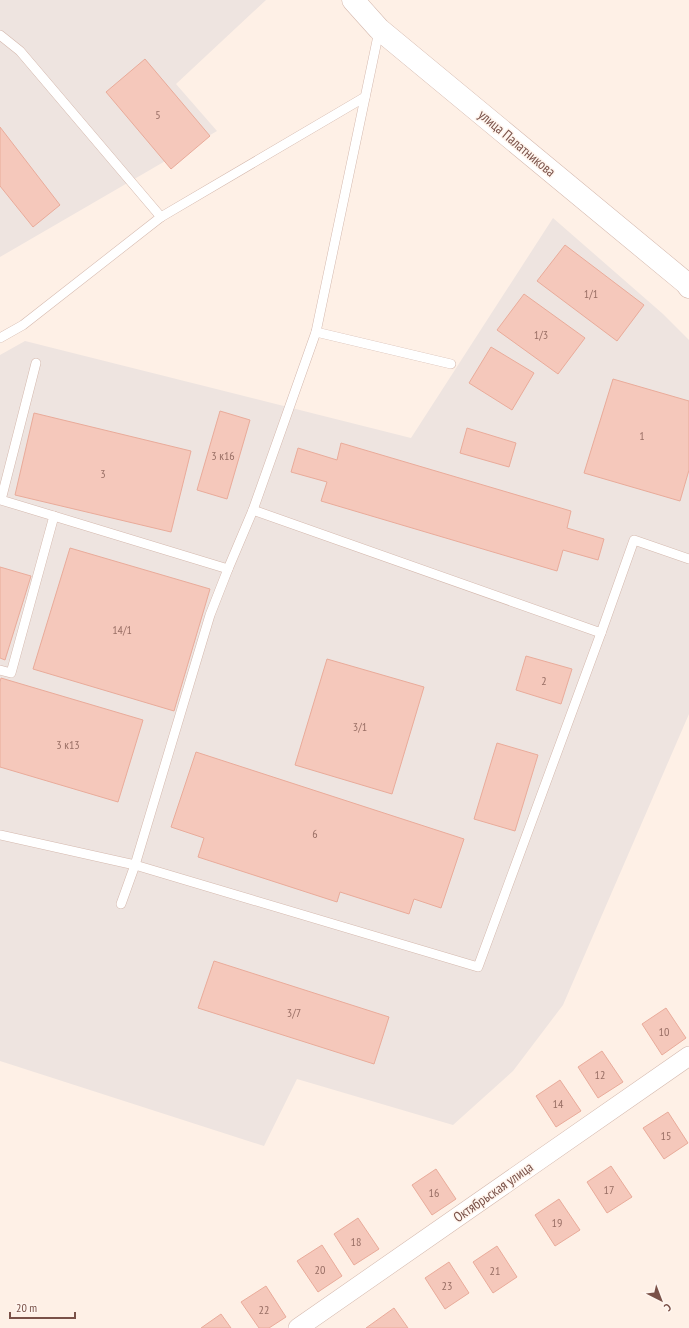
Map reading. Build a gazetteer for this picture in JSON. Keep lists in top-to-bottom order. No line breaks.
{"streets":{"street":["улица Палатникова","Октябрьская улица"]},"house_numbers":["5","1/1","1/3","1","3 к16","3","14/1","2","3/1","3 к13","6","3/7","10","12","14","15","17","16","19","18","20","21","23","22"],"scale_bar":"20 m","north":"bottom right"}
